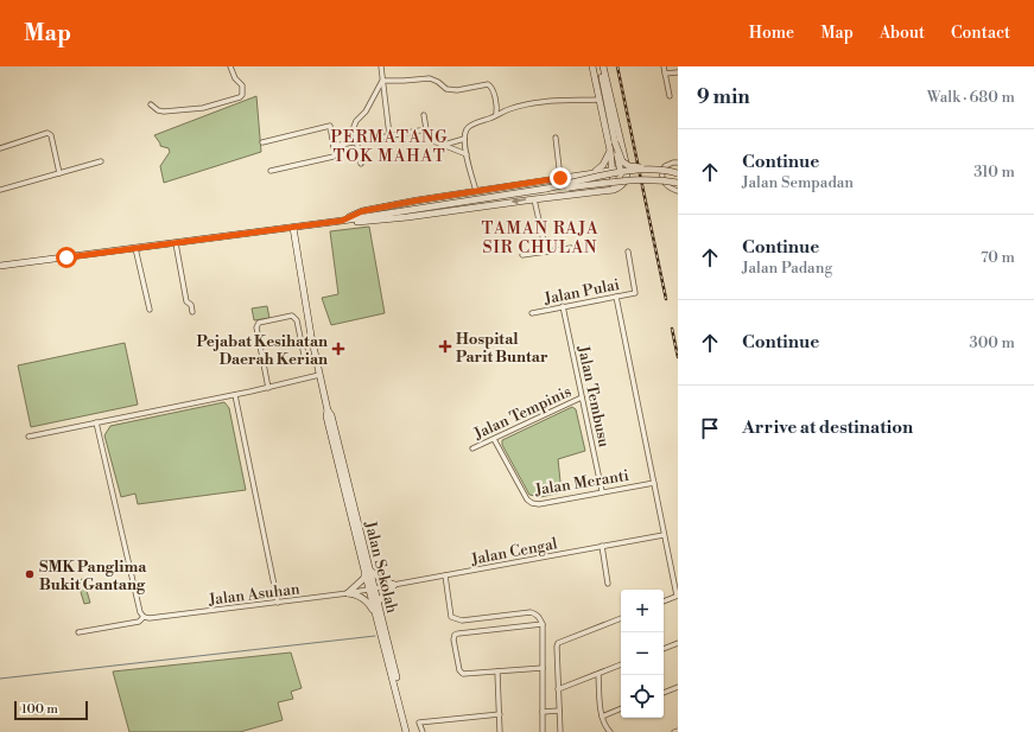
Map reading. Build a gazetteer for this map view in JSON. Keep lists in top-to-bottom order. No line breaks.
{"streets":{"street":["Jalan Pulai","Jalan Tembusu","Jalan Tempinis","Jalan Meranti","Jalan Cengal","Jalan Sekolah","Jalan Asuhan"]},"crossings":[["Jalan Pulai","Jalan Tembusu"],["Jalan Tembusu","Jalan Tempinis"],["Jalan Tembusu","Jalan Meranti"],["Jalan Tempinis","Jalan Meranti"],["Jalan Cengal","Jalan Sekolah"],["Jalan Cengal","Jalan Asuhan"],["Jalan Sekolah","Jalan Asuhan"]],"districts":["PERMATANG TOK MAHAT","TAMAN RAJA SIR CHULAN"],"places":{"health":["Hospital Parit Buntar","Pejabat Kesihatan Daerah Kerian"],"other":["SMK Panglima Bukit Gantang"]},"scale_bar":"100 m","page":{"header":"Map","nav":["Home","Map","About","Contact"],"heading":["9 min","Walk · 680 m"],"list":[["Continue","Jalan Sempadan","310 m"],["Continue","Jalan Padang","70 m"],["Continue","300 m"],"Arrive at destination"],"map_buttons":["+","−"],"scale":"100 m"}}
